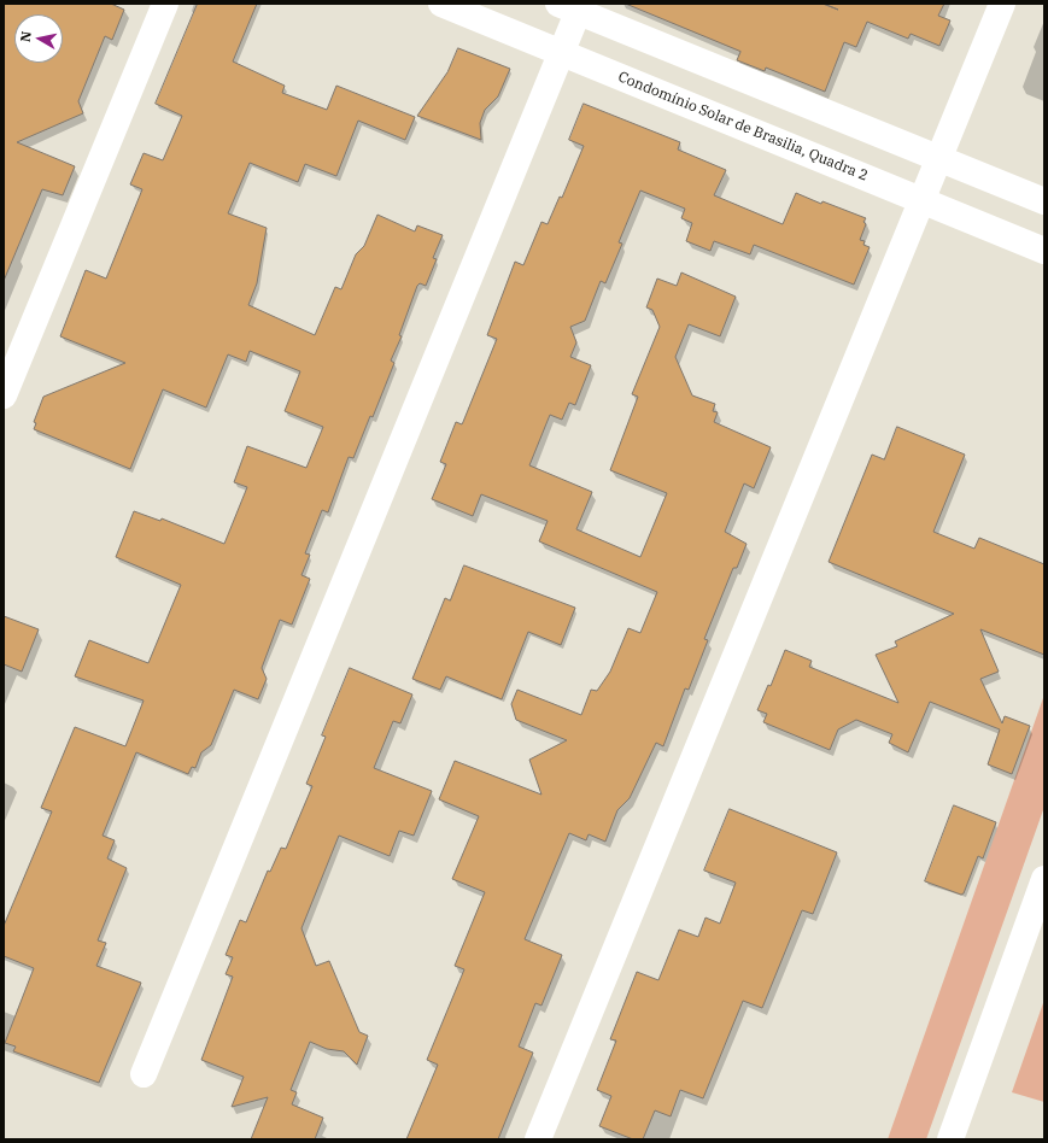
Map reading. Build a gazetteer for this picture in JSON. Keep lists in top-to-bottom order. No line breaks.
{"streets":{"street":["Condomínio Solar de Brasilia, Quadra 2"]},"north":"left"}
